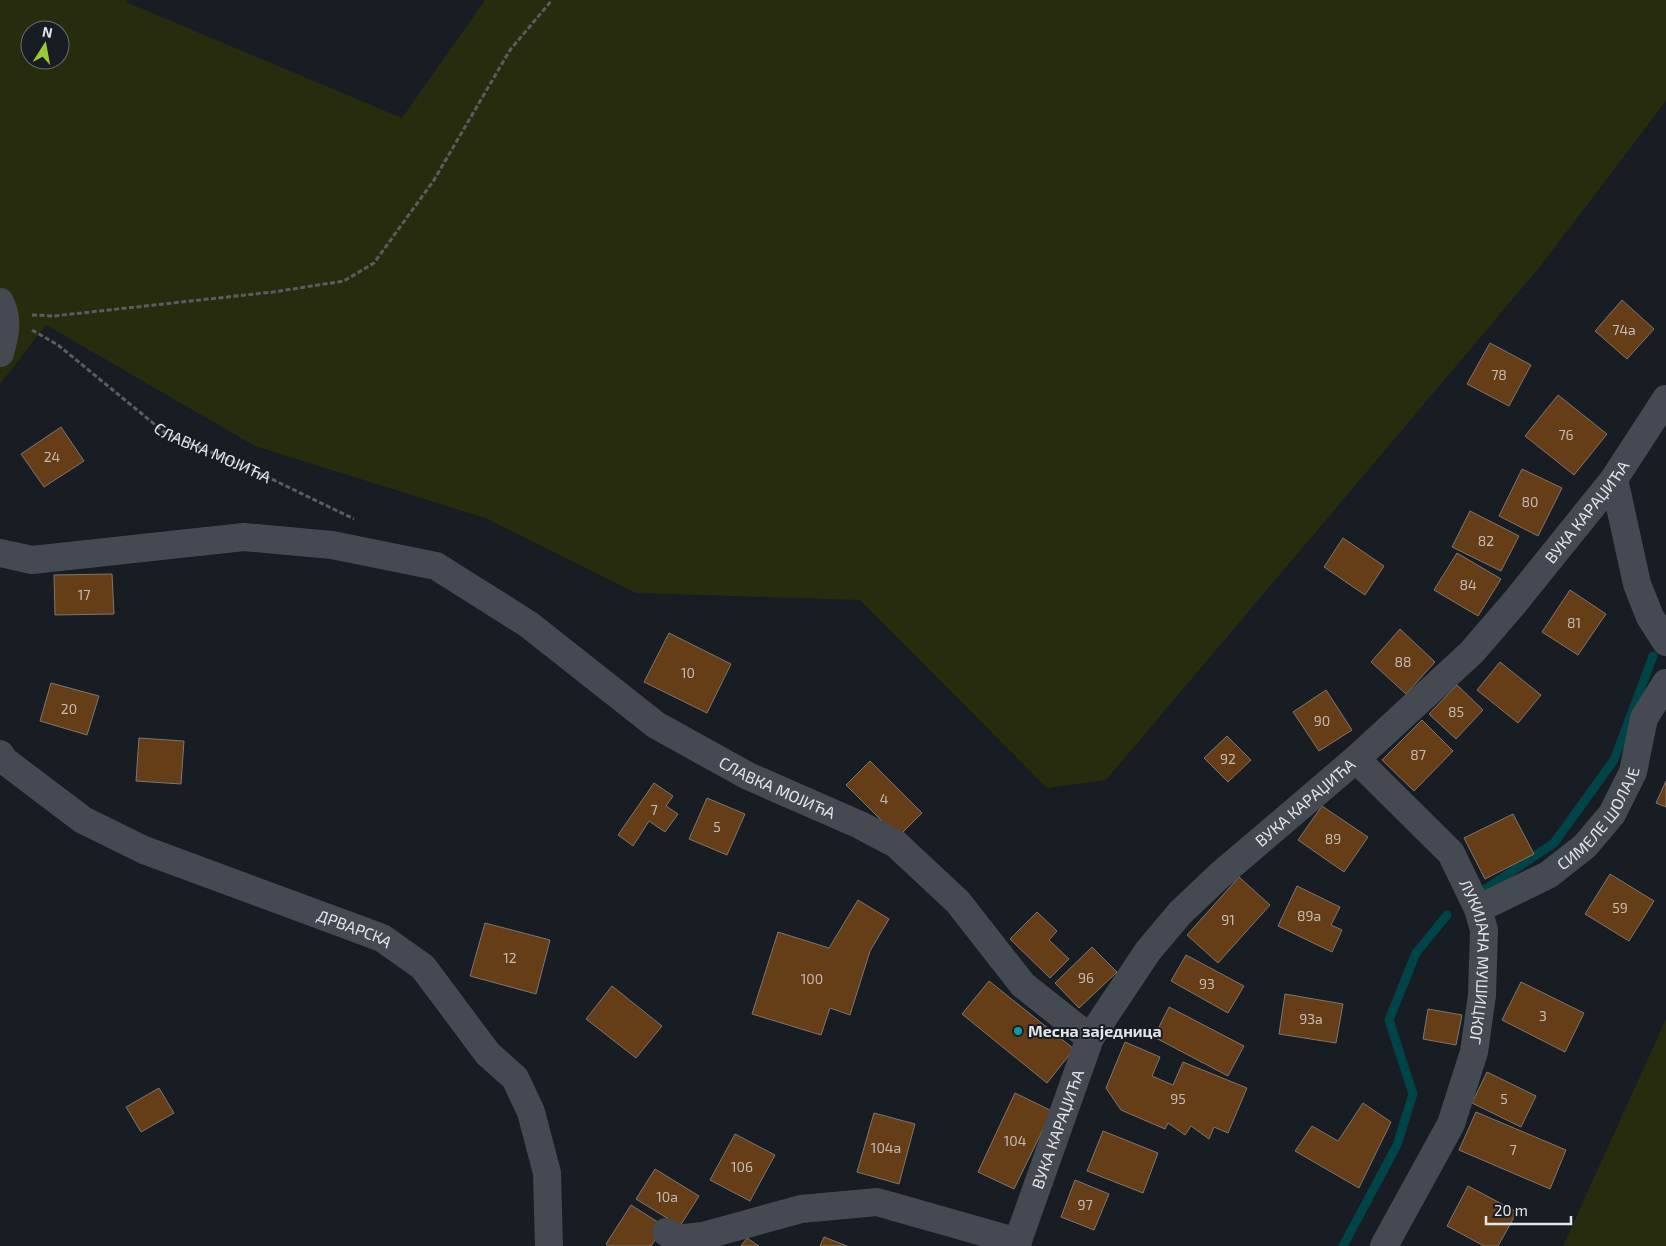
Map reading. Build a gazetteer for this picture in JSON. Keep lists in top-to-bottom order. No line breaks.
{"streets":{"street":["СЛАВКА МОЈИЋА","ВУКА КАРАЏИЋА","СИМЕЛЕ ШОЛАЈЕ","ДРВАРСКА","ЛУКИЈАНА МУШИЦКОГ"]},"crossings":[["СЛАВКА МОЈИЋА","ВУКА КАРАЏИЋА"],["ВУКА КАРАЏИЋА","ЛУКИЈАНА МУШИЦКОГ"],["СИМЕЛЕ ШОЛАЈЕ","ЛУКИЈАНА МУШИЦКОГ"]],"places":["Месна заједница"],"house_numbers":["74a","78","76","24","80","82","84","17","81","88","10","20","85","90","87","92","4","7","5","89","59","89a","91","12","96","100","93","3","93a","95","5","104","104a","7","106","10a","97"],"scale_bar":"20 m","north":"top"}
